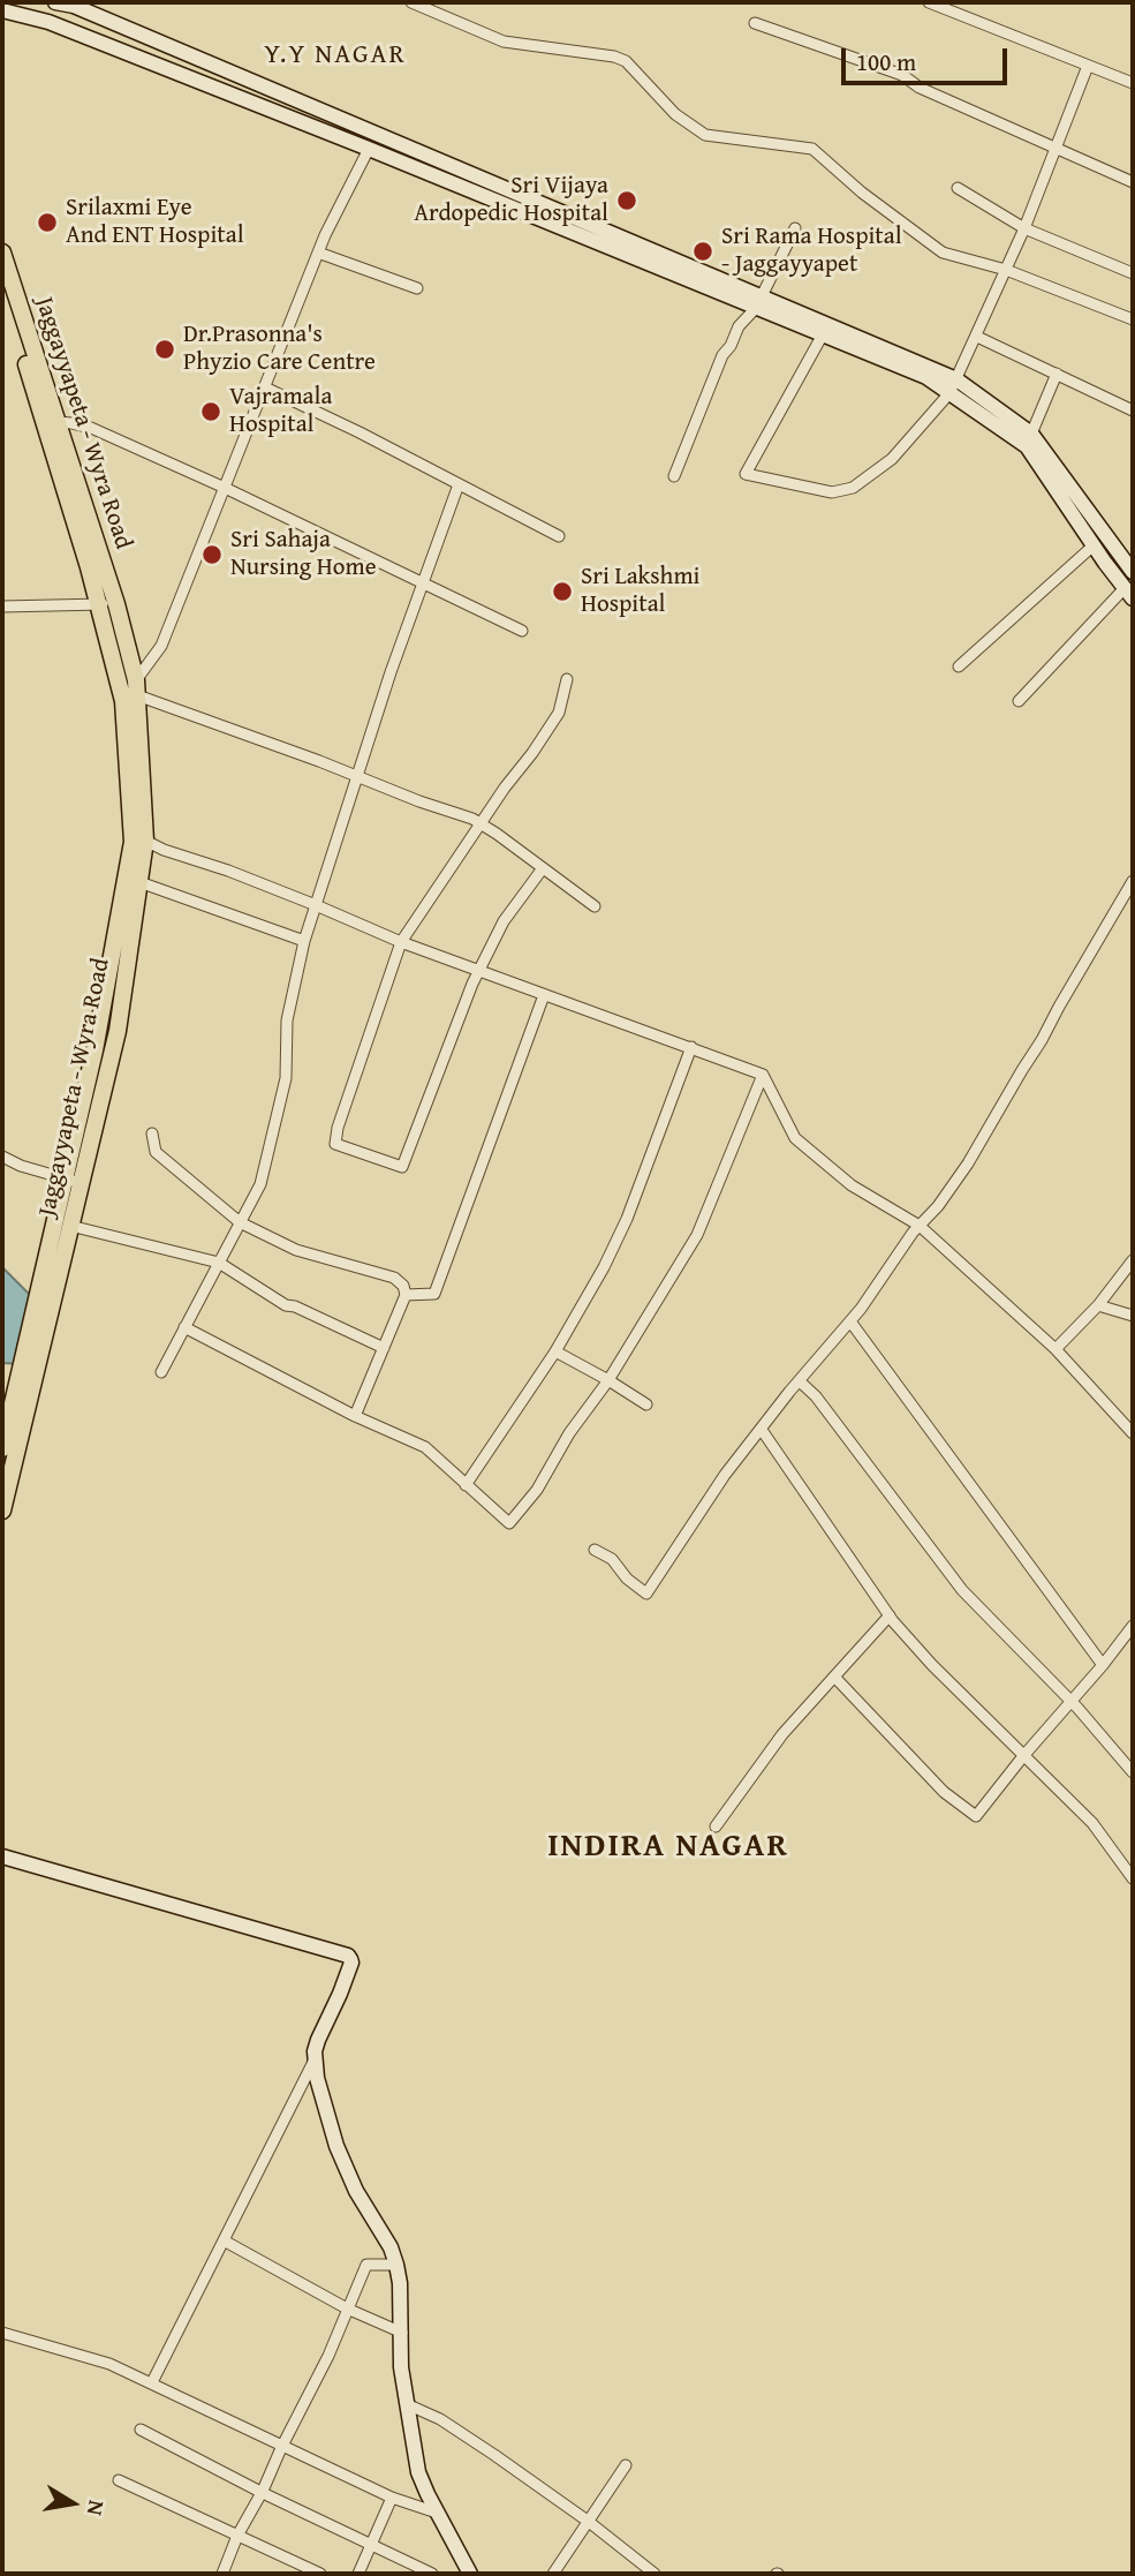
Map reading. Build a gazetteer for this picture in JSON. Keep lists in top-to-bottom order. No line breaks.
{"streets":{"main road":["Jaggayyapeta - Wyra Road"]},"districts":["Y.Y NAGAR","INDIRA NAGAR"],"places":["Sri Vijaya Ardopedic Hospital","Srilaxmi Eye And ENT Hospital","Sri Rama Hospital - Jaggayyapet","Dr.Prasonna's Phyzio Care Centre","Vajramala Hospital","Sri Sahaja Nursing Home","Sri Lakshmi Hospital"],"scale_bar":"100 m","north":"right"}
